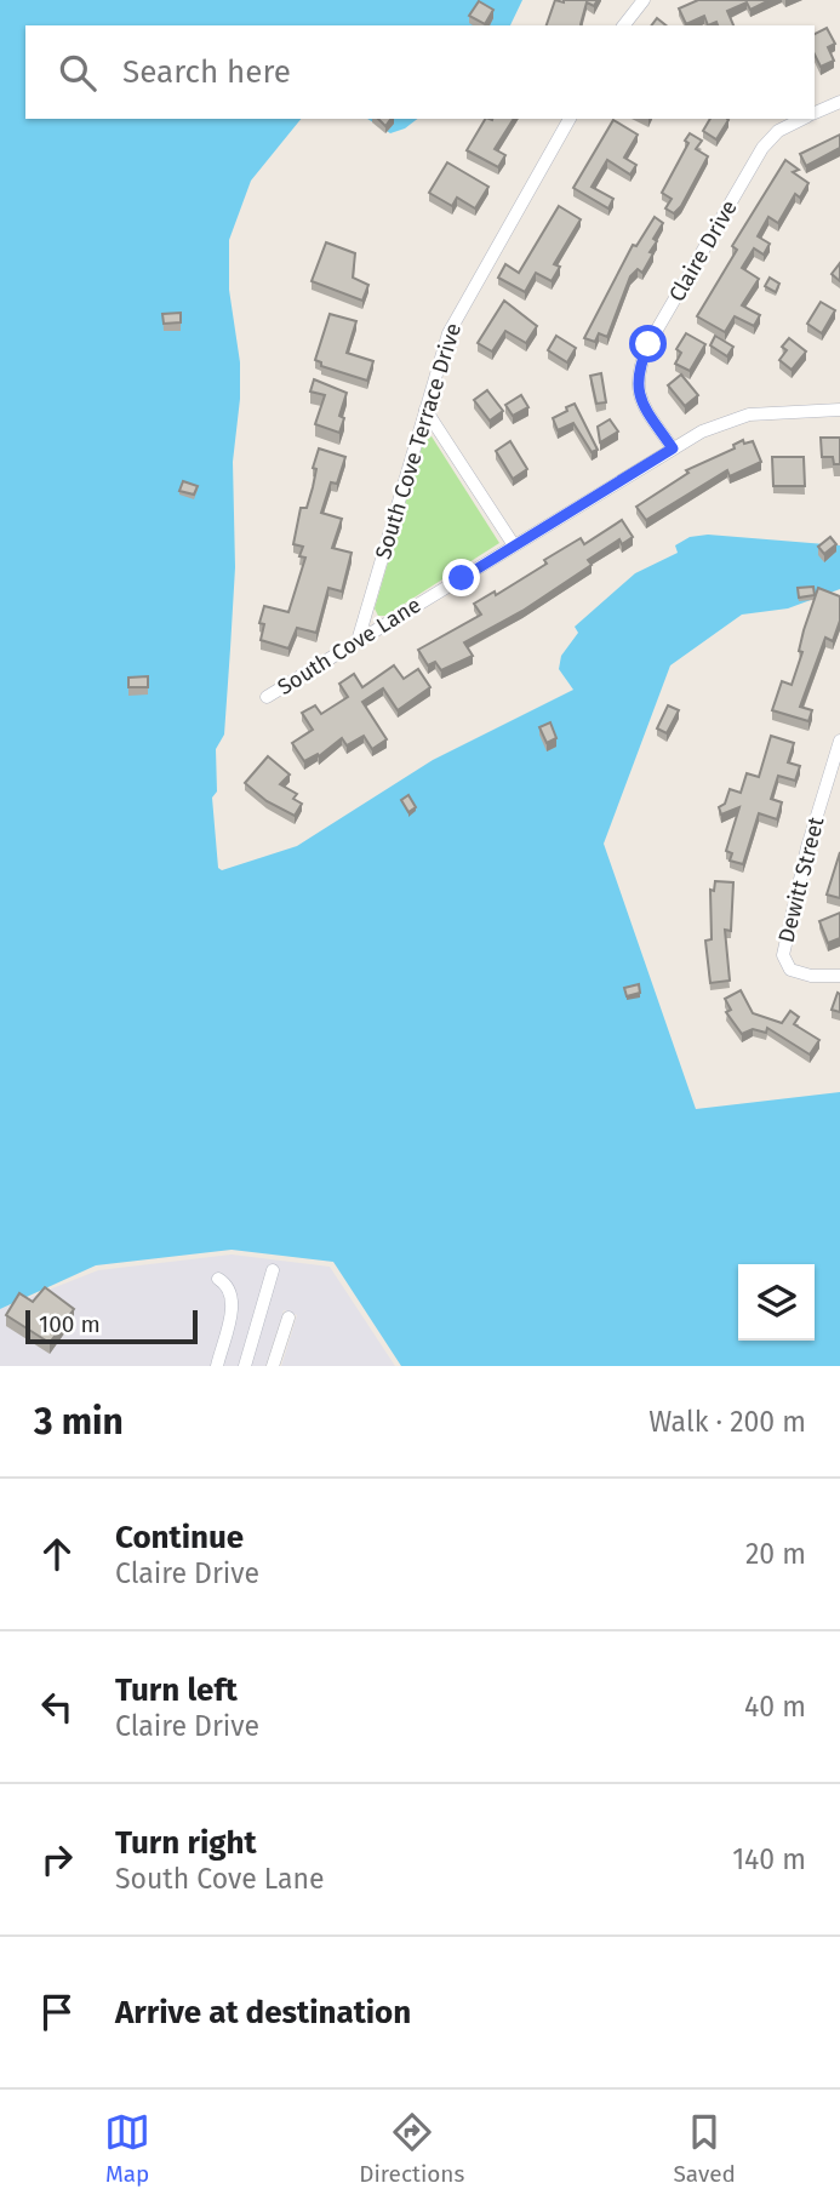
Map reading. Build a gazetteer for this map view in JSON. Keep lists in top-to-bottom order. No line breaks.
{"streets":{"street":["Claire Drive","South Cove Terrace Drive","South Cove Lane","Dewitt Street"]},"crossings":[["Claire Drive","South Cove Lane"],["South Cove Terrace Drive","South Cove Lane"]],"scale_bar":"100 m","page":{"search":"Search here","scale":"100 m","heading":["3 min","Walk · 200 m"],"list":[["Continue","Claire Drive","20 m"],["Turn left","Claire Drive","40 m"],["Turn right","South Cove Lane","140 m"],"Arrive at destination"],"nav":["Map","Directions","Saved"]}}
